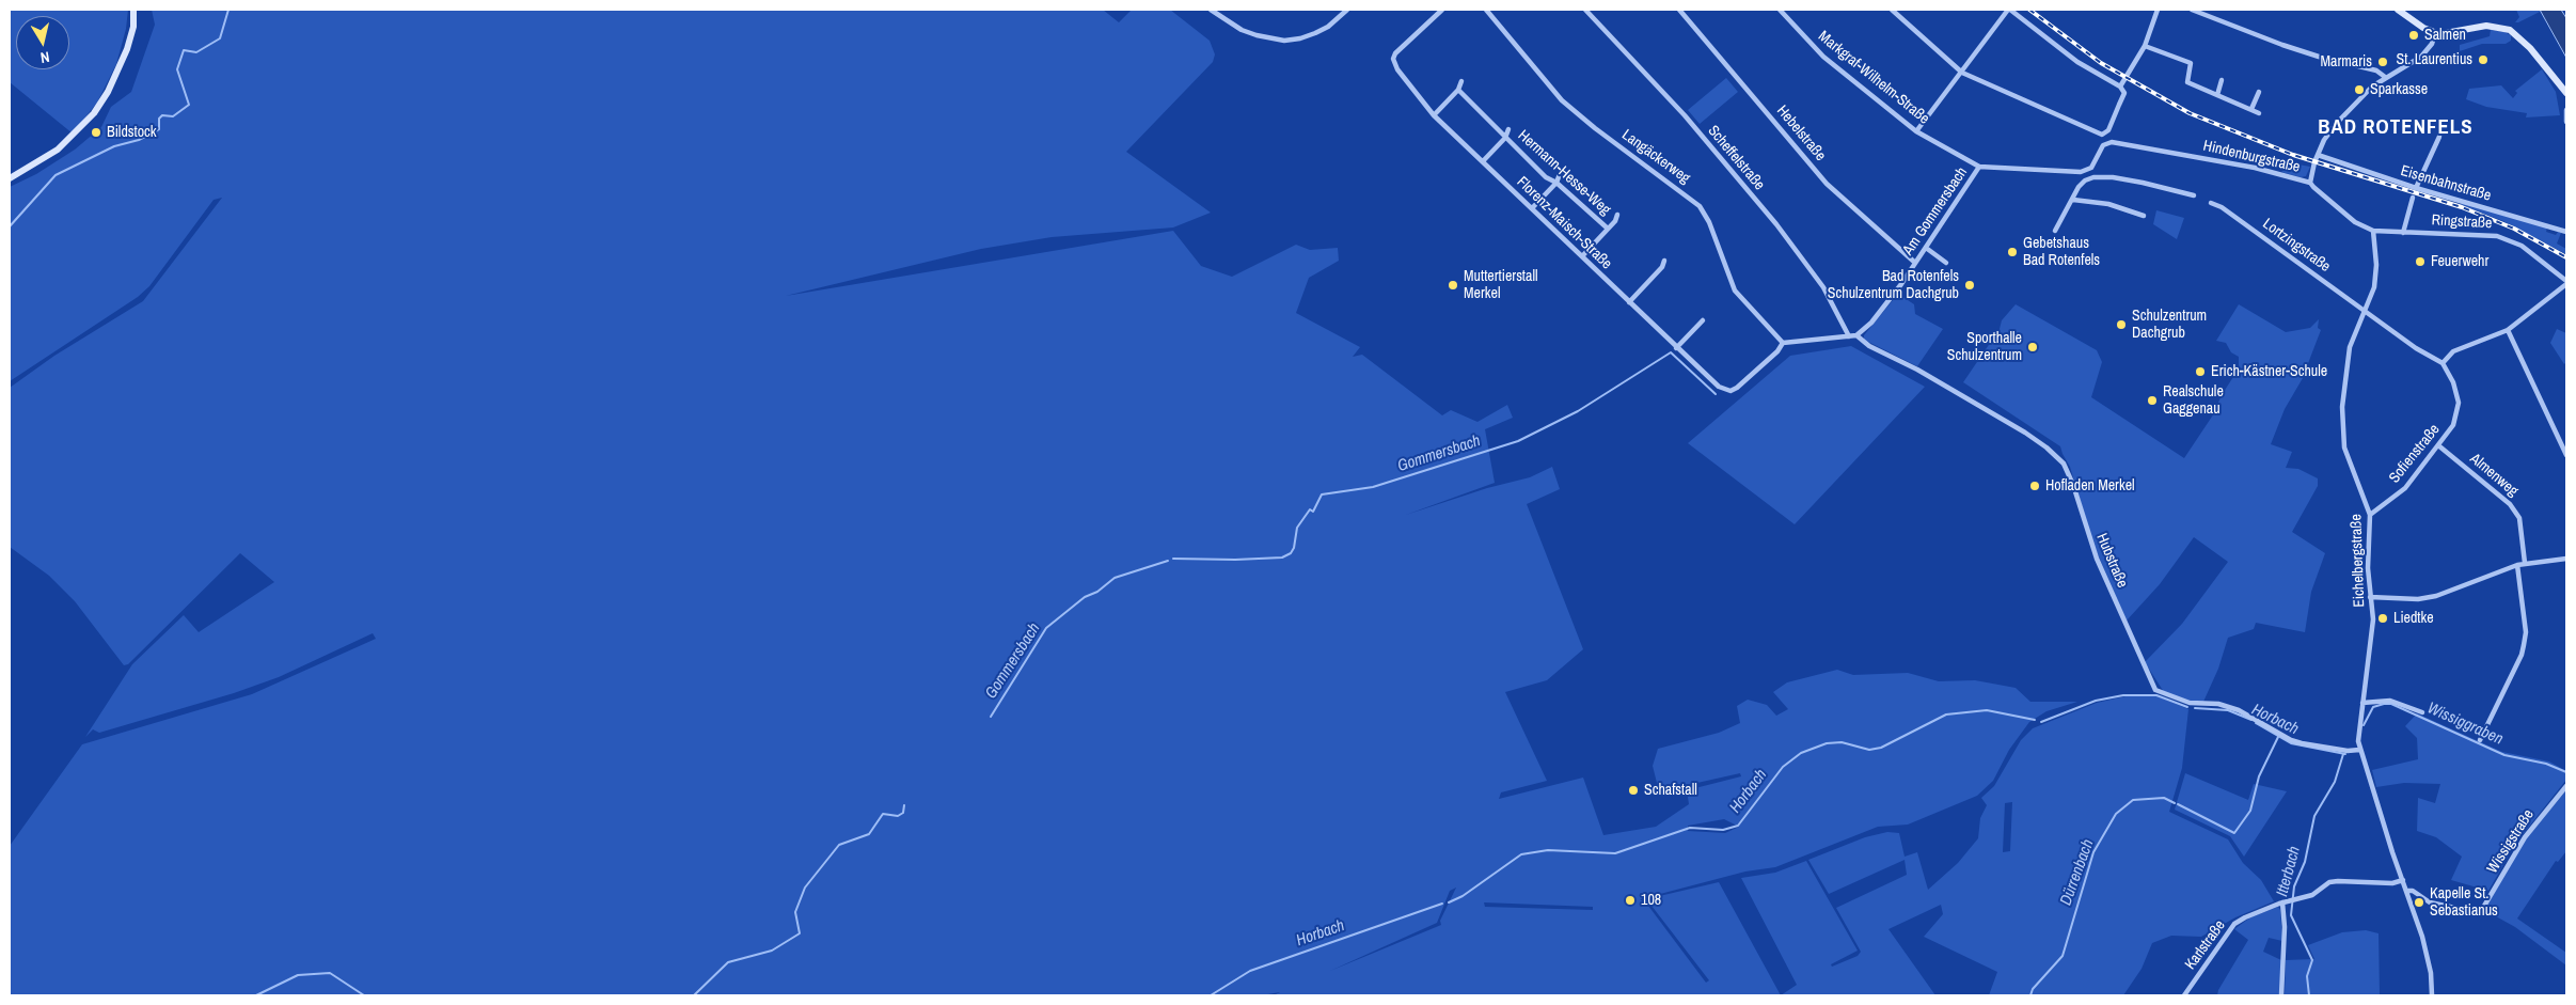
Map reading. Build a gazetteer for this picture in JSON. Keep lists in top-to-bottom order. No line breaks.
{"streets":{"street":["Markgraf-Wilhelm-Straße","Hebelstraße","Langäckerweg","Hindenburgstraße","Scheffelstraße","Hermann-Hesse-Weg","Eisenbahnstraße","Am Gommersbach","Ringstraße","Florenz-Maisch-Straße","Lortzingstraße","Sofienstraße","Almenweg","Hubstraße","Eichelbergstraße","Wissigstraße","Karlstraße"]},"crossings":[["Markgraf-Wilhelm-Straße","Hindenburgstraße"],["Markgraf-Wilhelm-Straße","Am Gommersbach"],["Hebelstraße","Am Gommersbach"],["Langäckerweg","Florenz-Maisch-Straße"],["Hindenburgstraße","Ringstraße"],["Hindenburgstraße","Eichelbergstraße"],["Am Gommersbach","Hubstraße"],["Ringstraße","Eichelbergstraße"],["Lortzingstraße","Eichelbergstraße"],["Sofienstraße","Almenweg"],["Sofienstraße","Eichelbergstraße"],["Hubstraße","Eichelbergstraße"],["Eichelbergstraße","Wissigstraße"],["Eichelbergstraße","Karlstraße"]],"districts":["BAD ROTENFELS"],"water":["Gommersbach","Horbach","Wissiggraben","Itterbach","Dürrenbach"],"places":["Salmen","St. Laurentius","Marmaris","Sparkasse","Bildstock","Gebetshaus Bad Rotenfels","Feuerwehr","Muttertierstall Merkel","Bad Rotenfels Schulzentrum Dachgrub","Schulzentrum Dachgrub","Sporthalle Schulzentrum","Erich-Kästner-Schule","Realschule Gaggenau","Hofladen Merkel","Liedtke","Schafstall","108","Kapelle St. Sebastianus"],"north":"bottom"}
